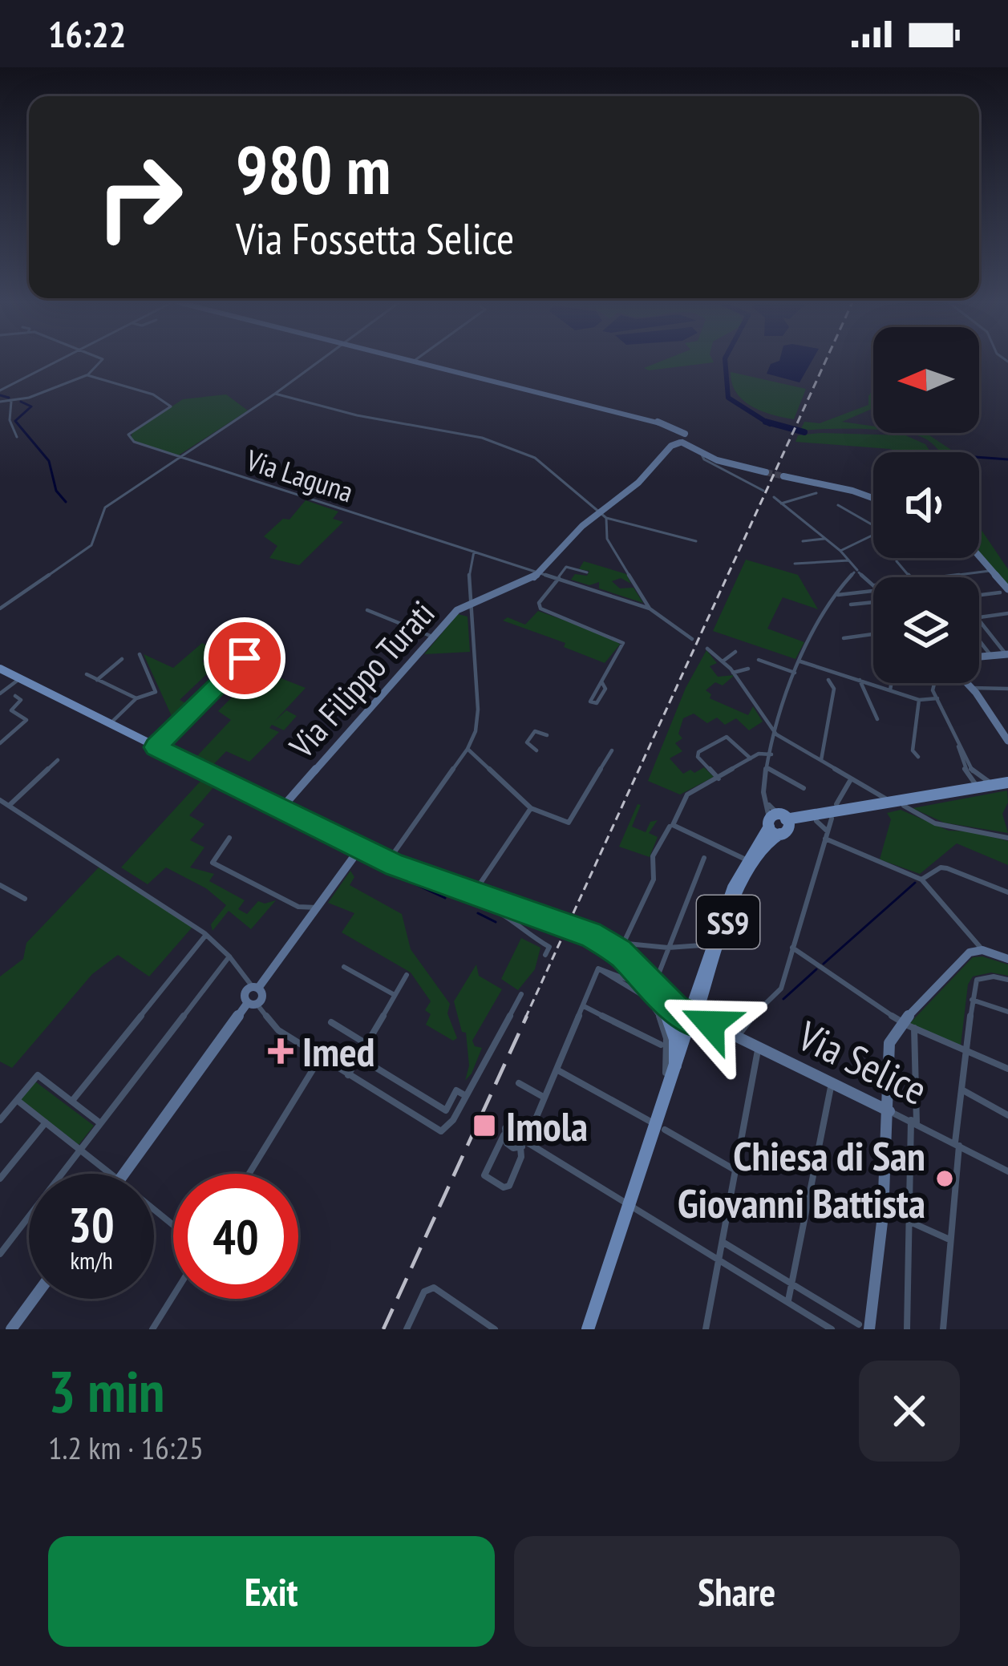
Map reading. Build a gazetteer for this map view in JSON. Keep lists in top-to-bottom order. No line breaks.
{"streets":{"main road":["Via Filippo Turati","SS9","Via Selice"],"street":["Via Laguna"]},"crossings":[["Via Laguna","Via Filippo Turati"],["SS9","Via Selice"]],"places":{"health":["Imed"],"transit":["Imola"],"other":["Chiesa di San Giovanni Battista"]},"north":"left","page":{"status":"16:22","turn":["980 m","Via Fossetta Selice"],"speed":"30 km/h","limit":"40","heading":["3 min","1.2 km · 16:25"],"buttons":["Exit","Share"]}}
